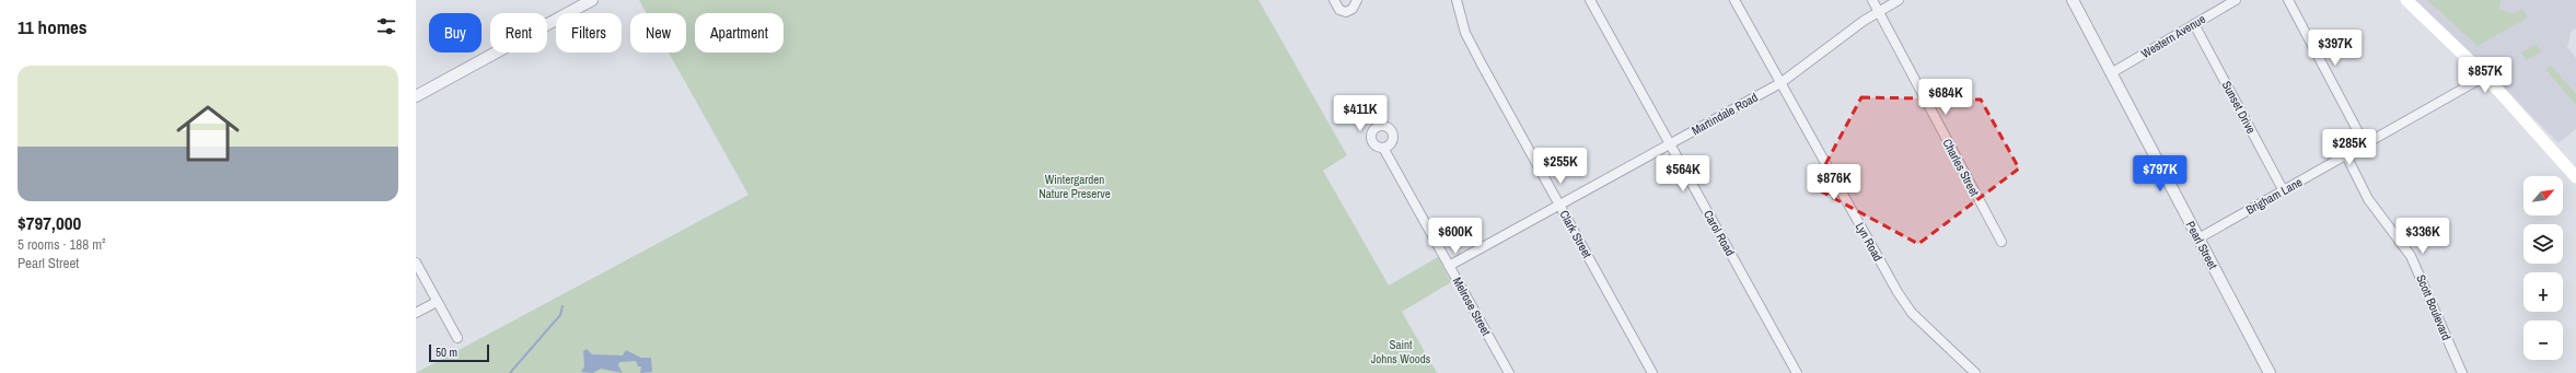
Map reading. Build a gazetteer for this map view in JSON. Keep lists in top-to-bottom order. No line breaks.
{"streets":{"street":["Western Avenue","Sunset Drive","Martindale Road","Charles Street","Brigham Lane","Carol Road","Clark Street","Lyn Road","Pearl Street","Melrose Street","Scott Boulevard"]},"crossings":[["Western Avenue","Sunset Drive"],["Western Avenue","Pearl Street"],["Sunset Drive","Brigham Lane"],["Martindale Road","Charles Street"],["Martindale Road","Carol Road"],["Martindale Road","Clark Street"],["Martindale Road","Lyn Road"],["Martindale Road","Melrose Street"],["Brigham Lane","Pearl Street"],["Brigham Lane","Scott Boulevard"]],"parks":["Wintergarden Nature Preserve","Saint Johns Woods"],"scale_bar":"50 m","north":"top right","page":{"heading":"11 homes","chip":["Buy","Rent","Filters","New","Apartment"],"price":["$397K","$857K","$684K","$411K","$285K","$255K","$564K","$797K","$876K","$600K","$336K"],"list":[{"name":"$797,000","note":"5 rooms · 188 m² · Pearl Street"}],"map_buttons":["+","−"],"scale":"50 m"}}
